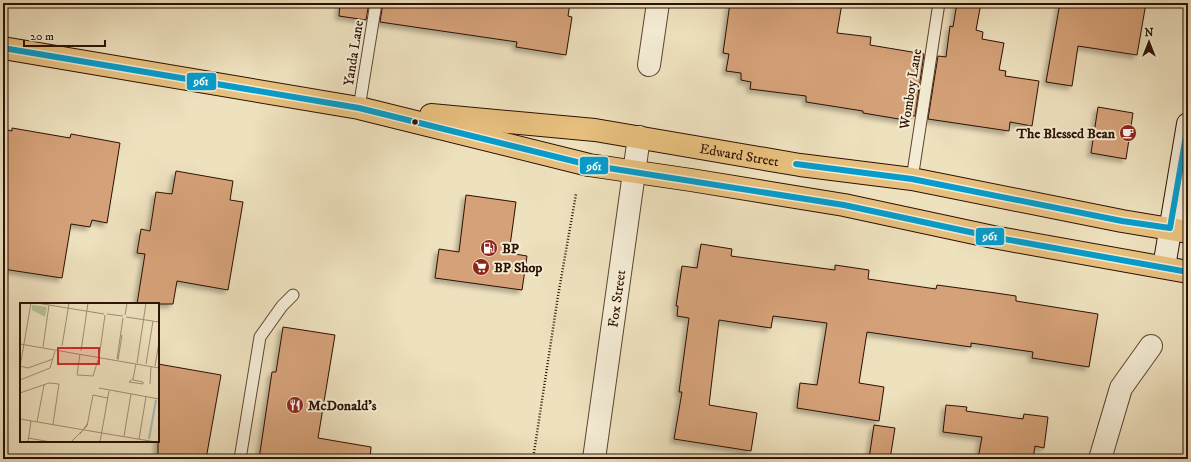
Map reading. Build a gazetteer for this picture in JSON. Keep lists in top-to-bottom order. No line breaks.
{"streets":{"highway":["Edward Street"],"street":["Fox Street"],"lane":["Yanda Lane","Womboy Lane"]},"crossings":[["Yanda Lane","Edward Street"],["Womboy Lane","Edward Street"],["Edward Street","Fox Street"]],"places":{"cafe":["The Blessed Bean"],"fuel station":["BP"],"supermarket":["BP Shop"],"restaurant":["McDonald's"]},"lines":["transit line 961"],"scale_bar":"20 m","north":"top"}
